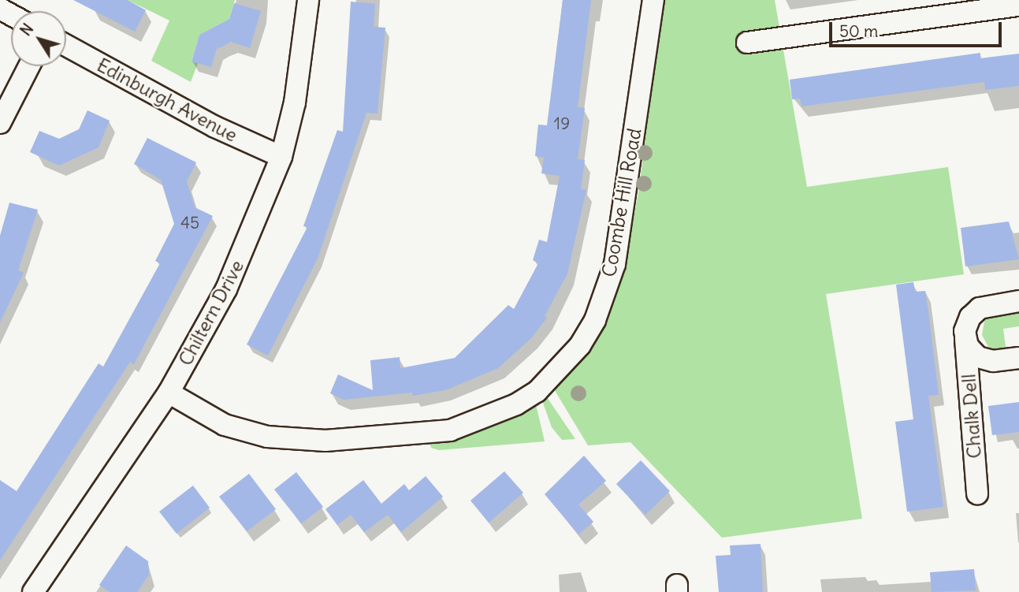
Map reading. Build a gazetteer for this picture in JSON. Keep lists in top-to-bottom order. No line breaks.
{"streets":{"street":["Edinburgh Avenue","Coombe Hill Road","Chiltern Drive","Chalk Dell"]},"crossings":[["Edinburgh Avenue","Chiltern Drive"],["Coombe Hill Road","Chiltern Drive"]],"house_numbers":["19","45"],"scale_bar":"50 m","north":"top left"}
